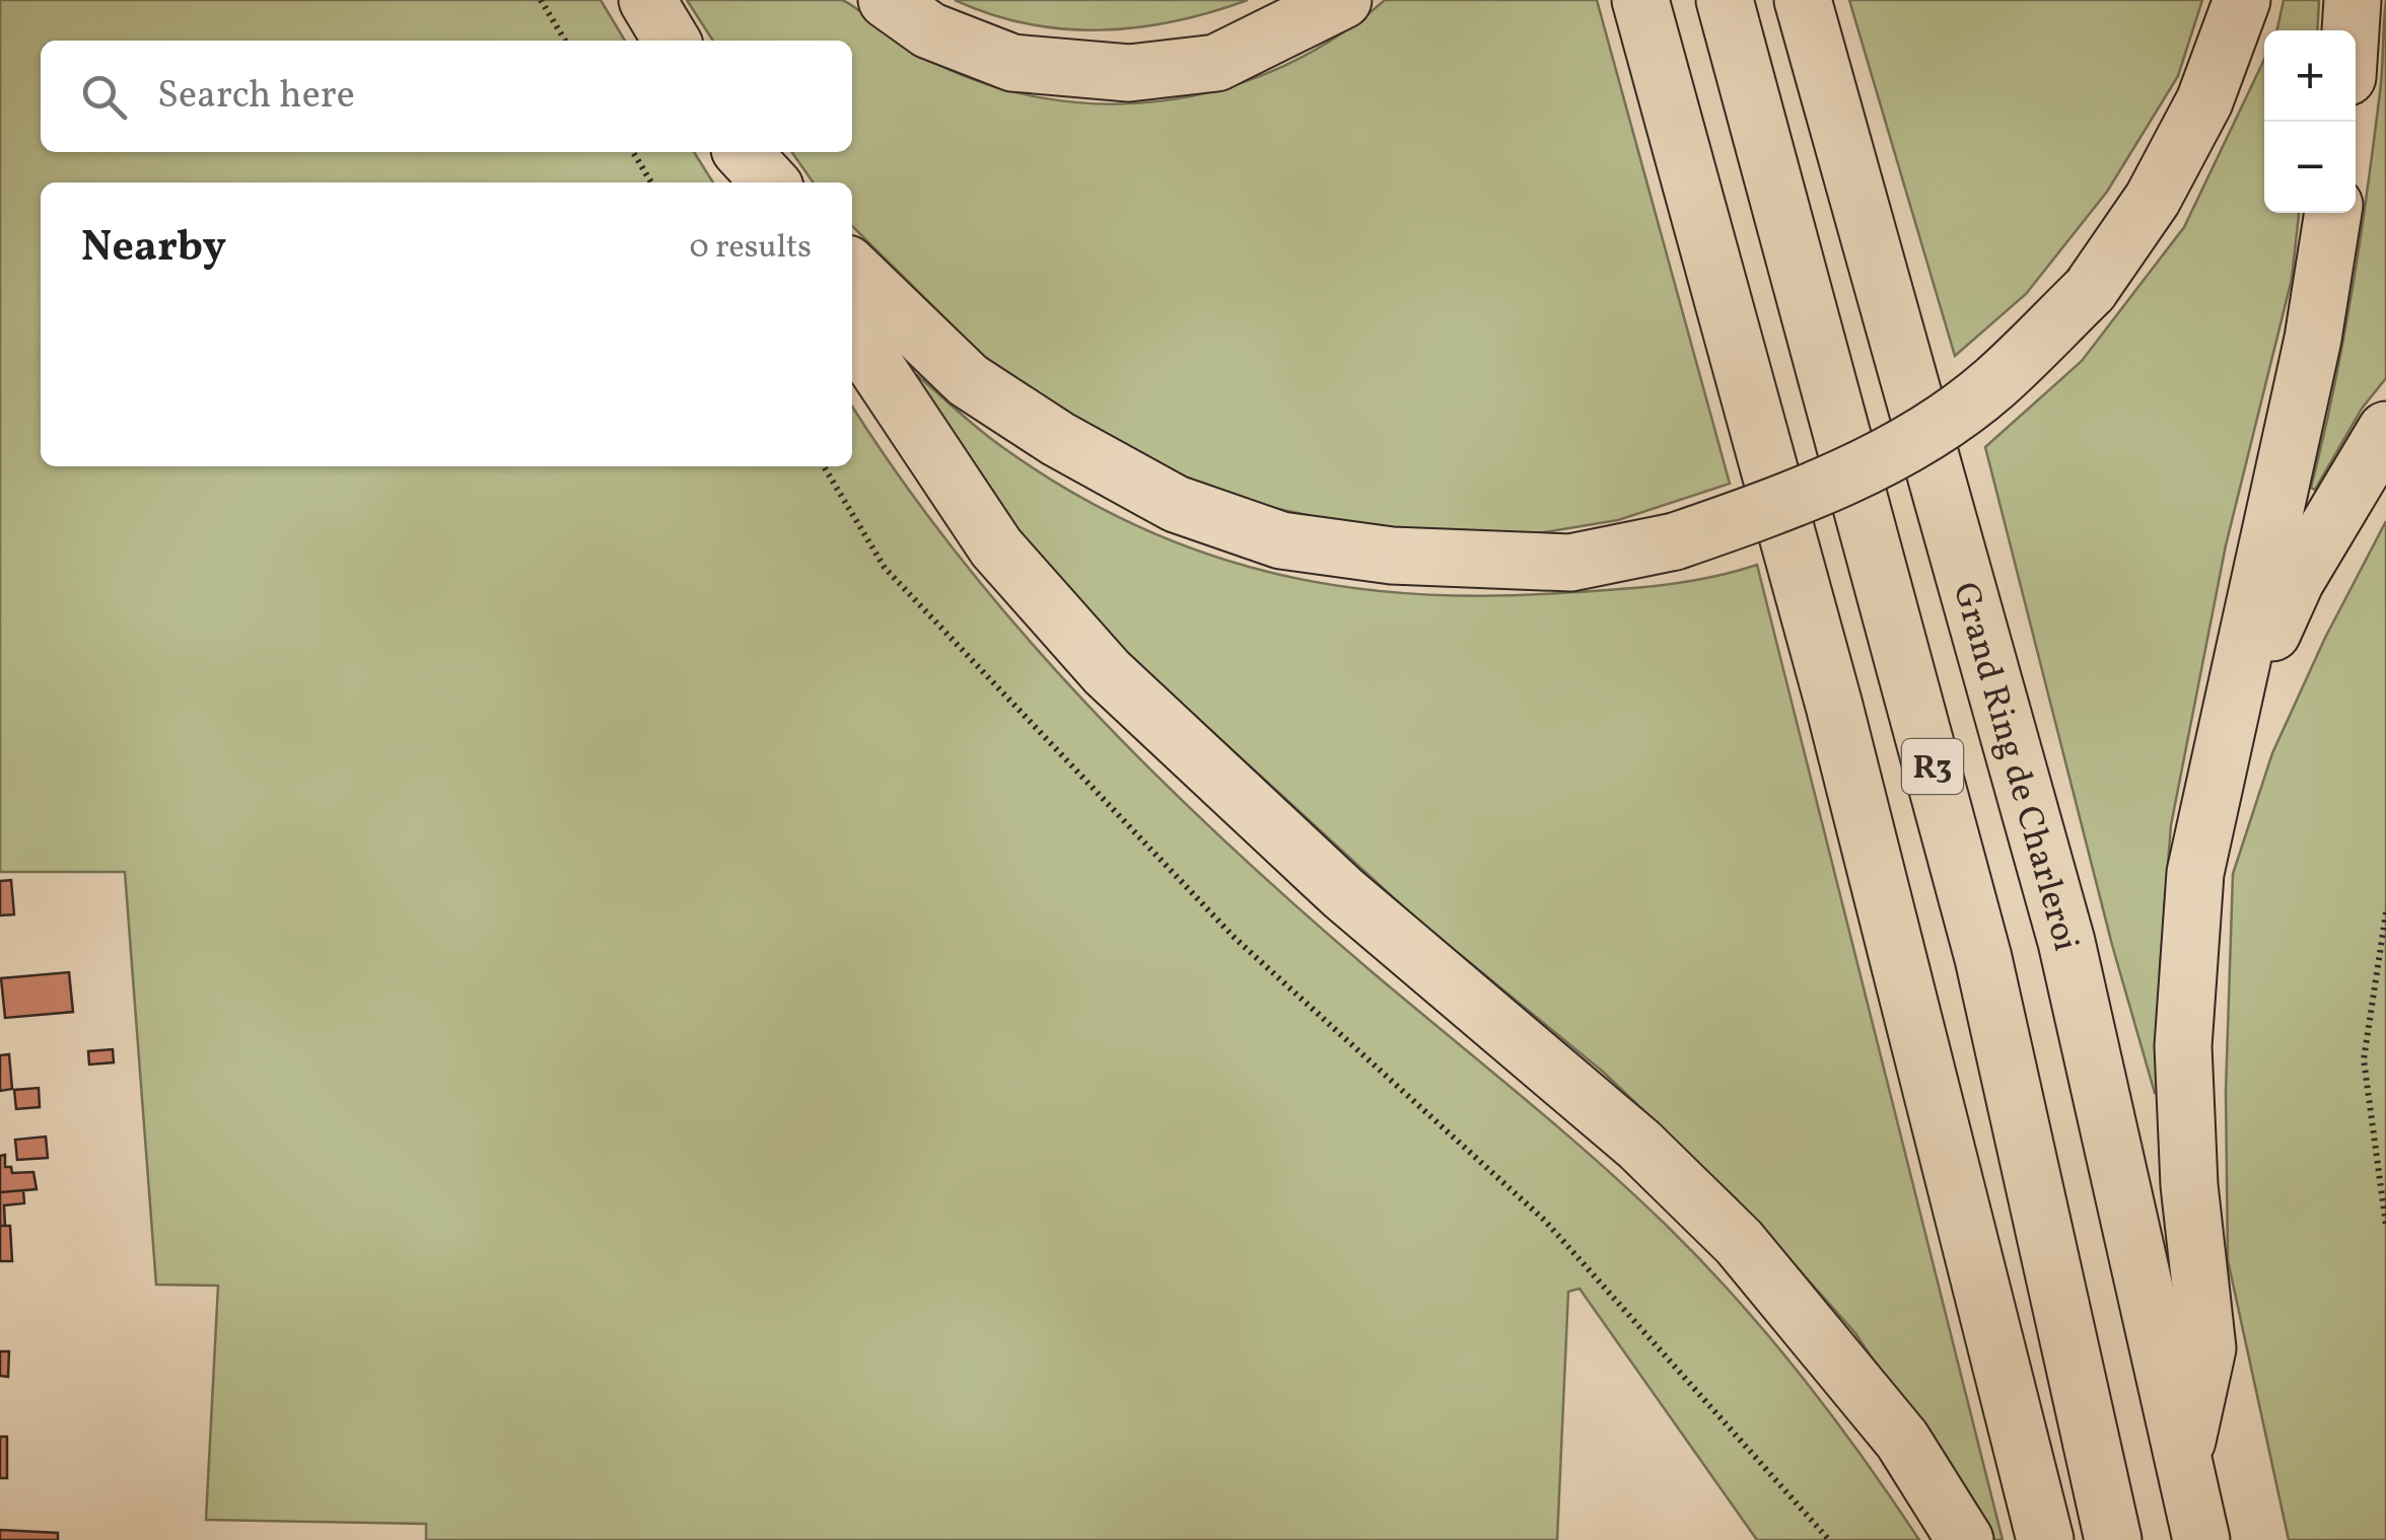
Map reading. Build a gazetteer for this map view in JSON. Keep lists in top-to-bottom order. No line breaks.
{"streets":{"highway":["R3","Grand Ring de Charleroi"]},"page":{"map_buttons":["+","−"],"search":"Search here","heading":["Nearby","0 results"]}}
